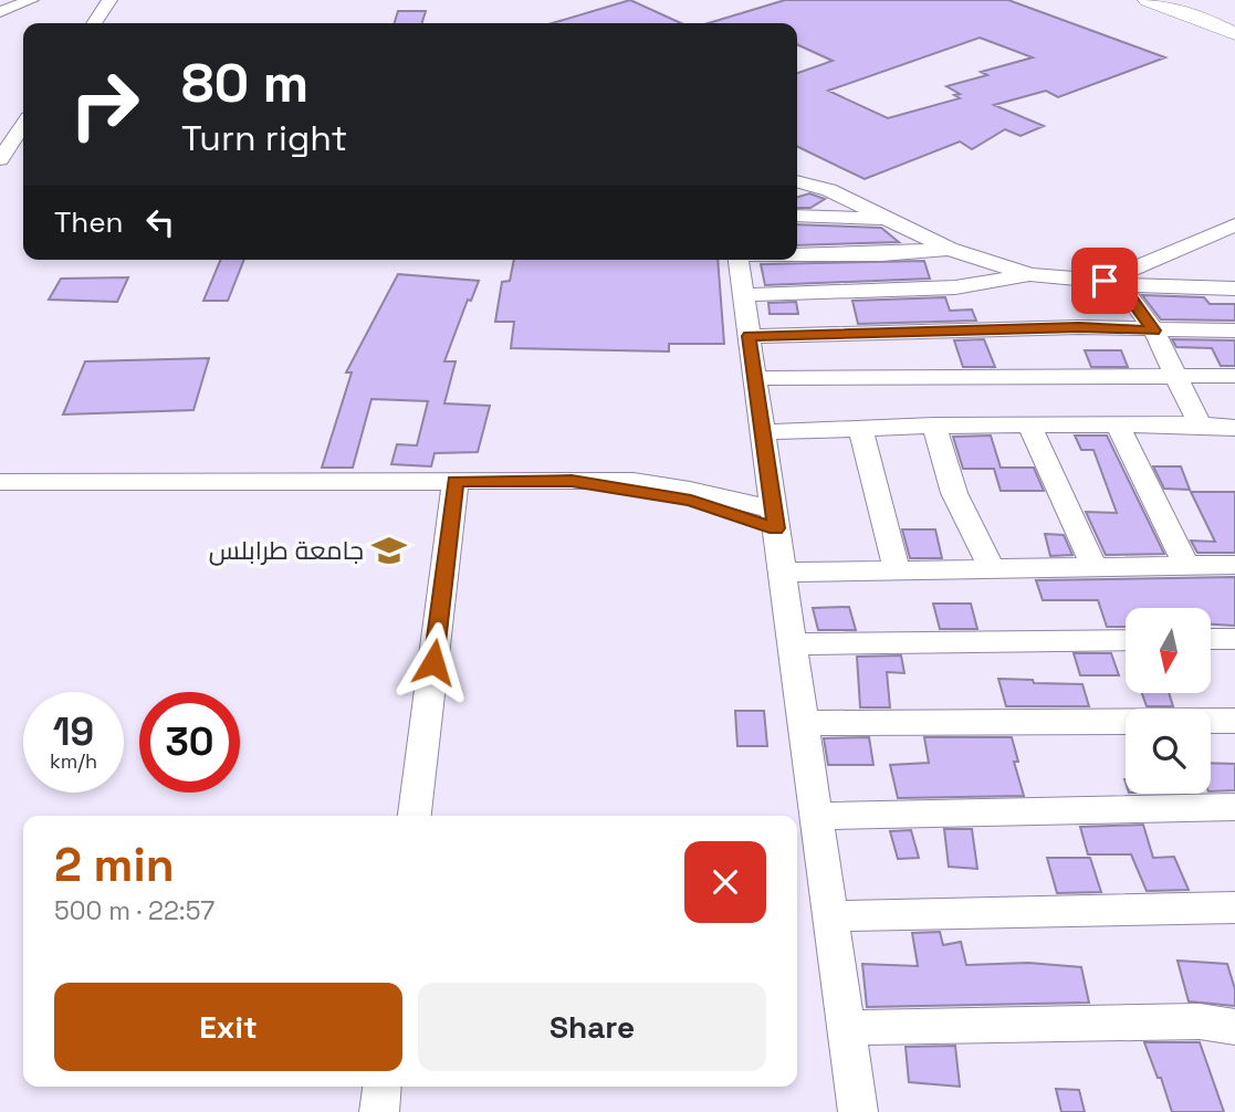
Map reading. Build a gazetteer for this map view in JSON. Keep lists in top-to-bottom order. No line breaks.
{"places":{"school or university":["جامعة طرابلس"]},"north":"bottom","page":{"turn":["80 m","Turn right"],"then":"Then","speed":"19 km/h","limit":"30","heading":["2 min","500 m · 22:57"],"buttons":["Exit","Share"]}}
